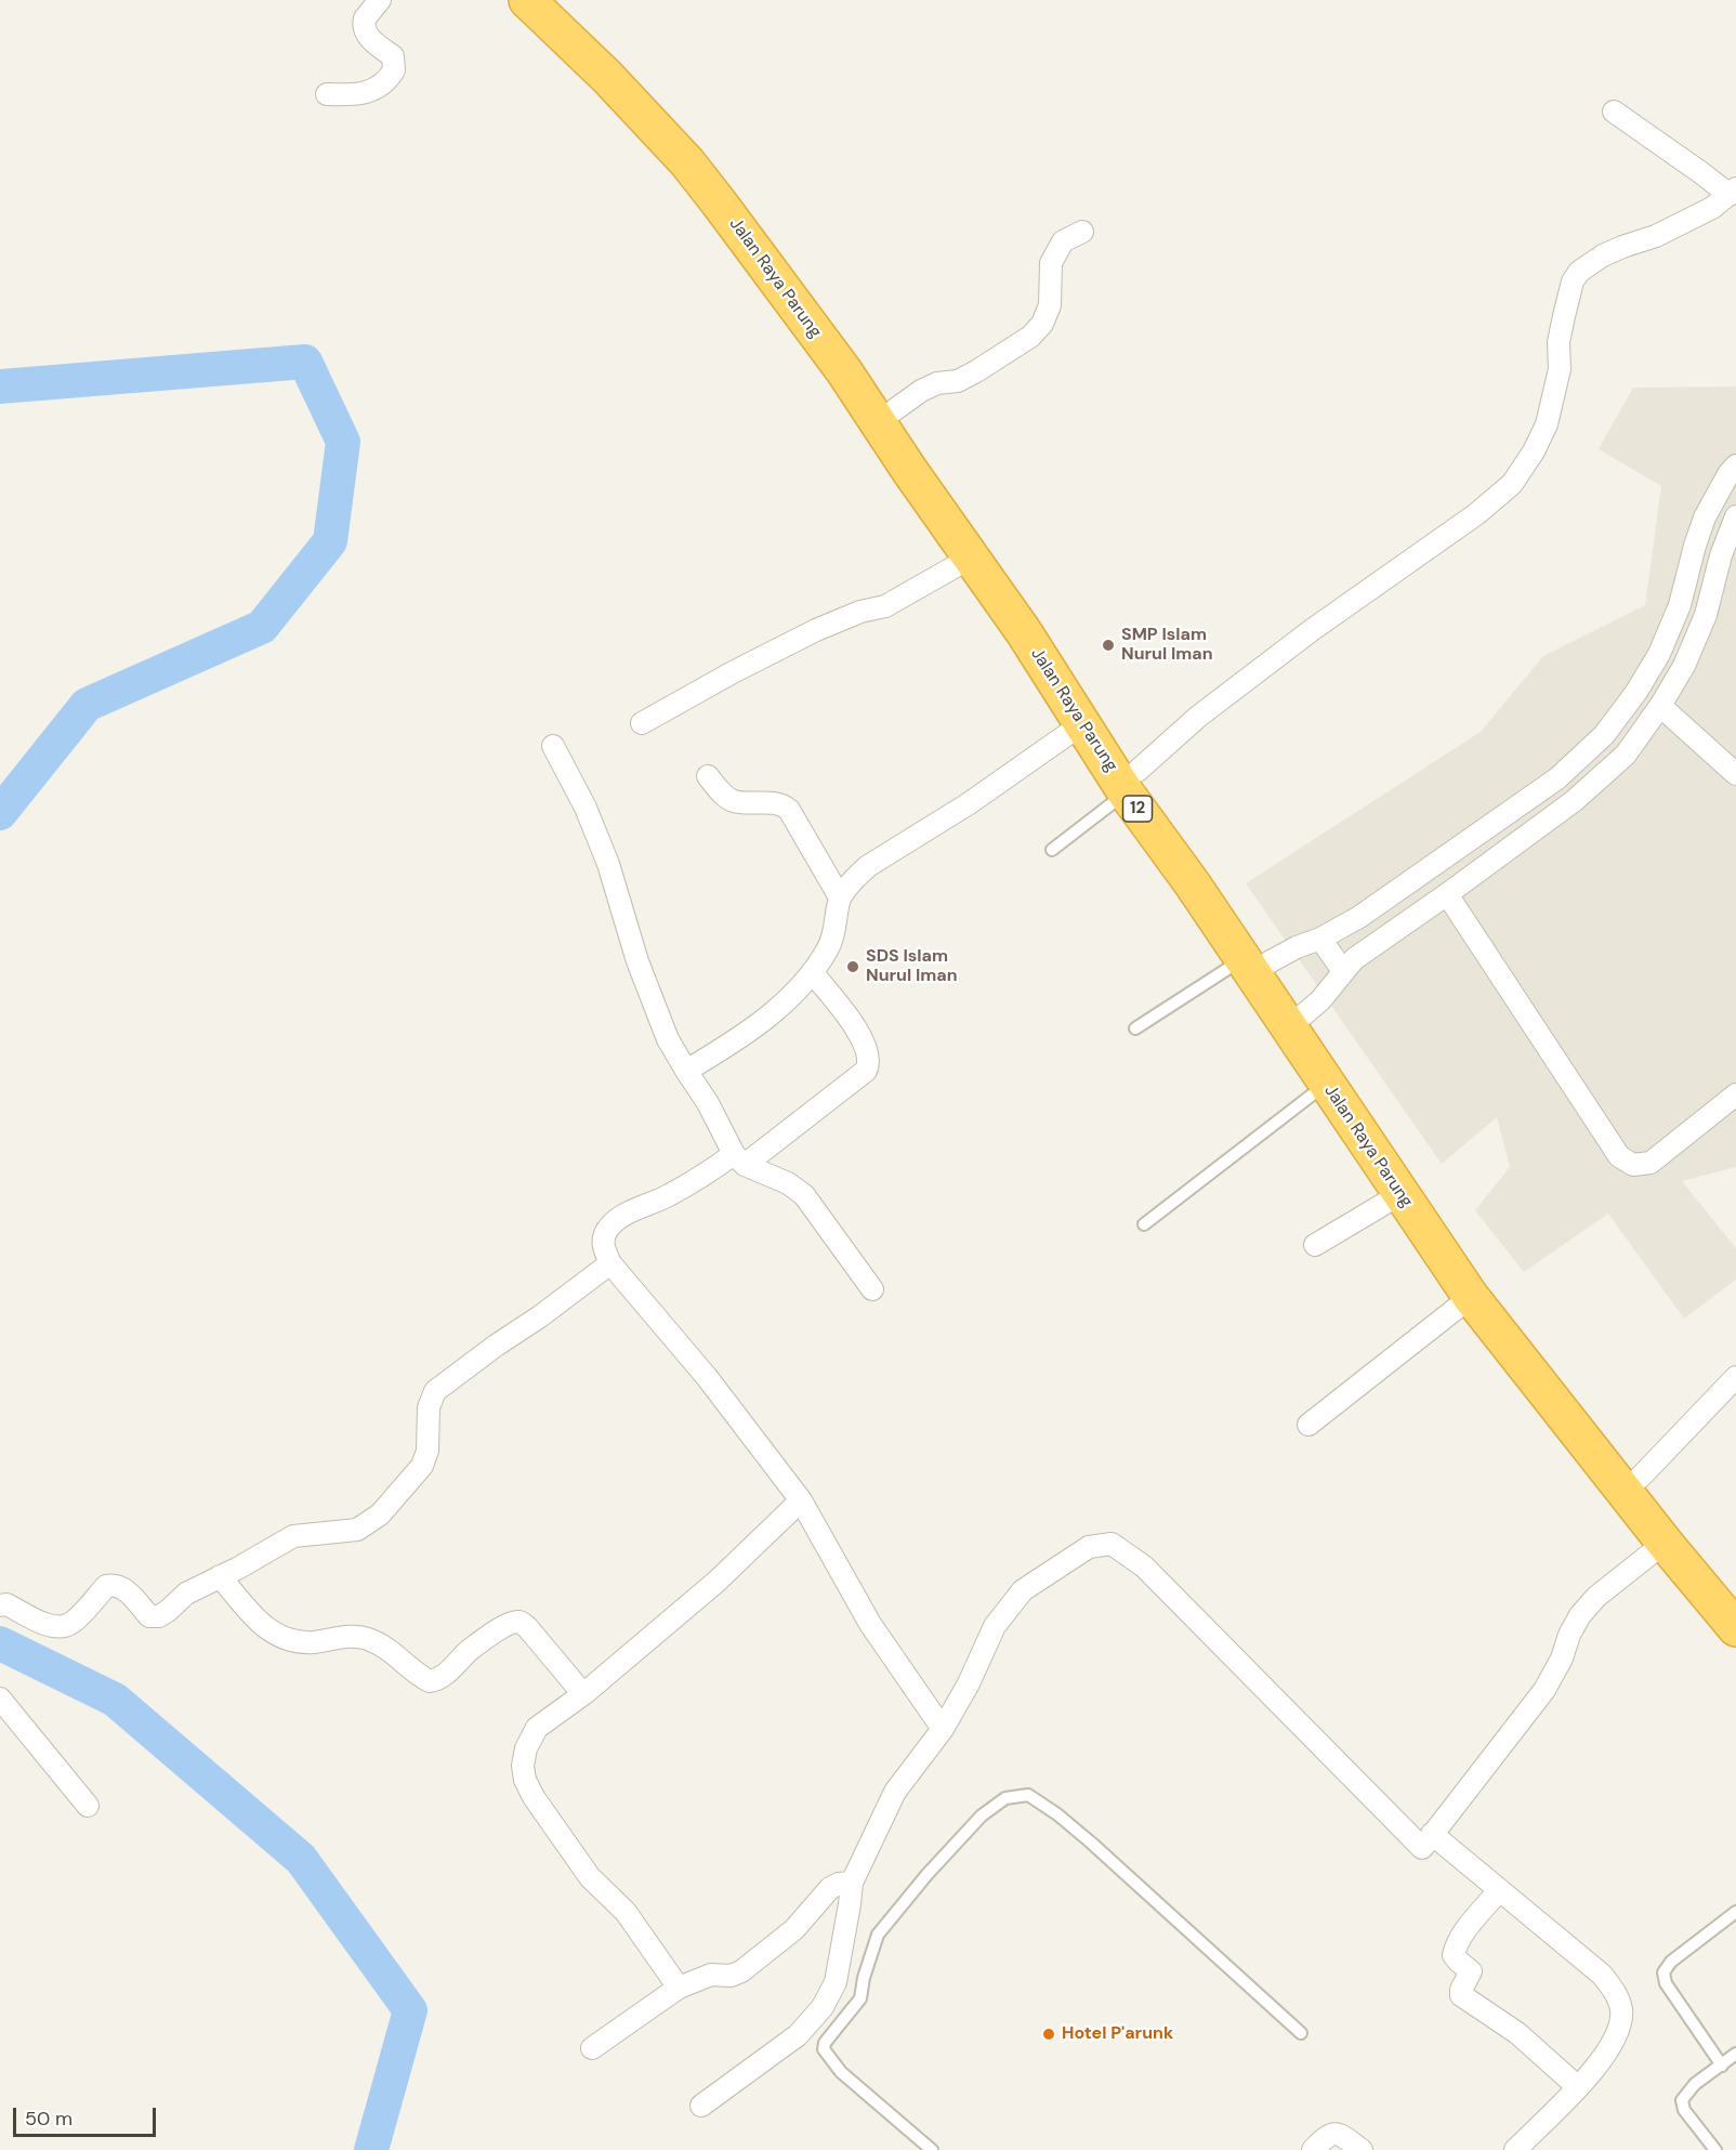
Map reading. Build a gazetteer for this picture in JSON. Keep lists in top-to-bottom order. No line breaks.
{"streets":{"highway":["Jalan Raya Parung","12"]},"places":["SMP Islam Nurul Iman","SDS Islam Nurul Iman","Hotel P'arunk"],"scale_bar":"50 m"}
